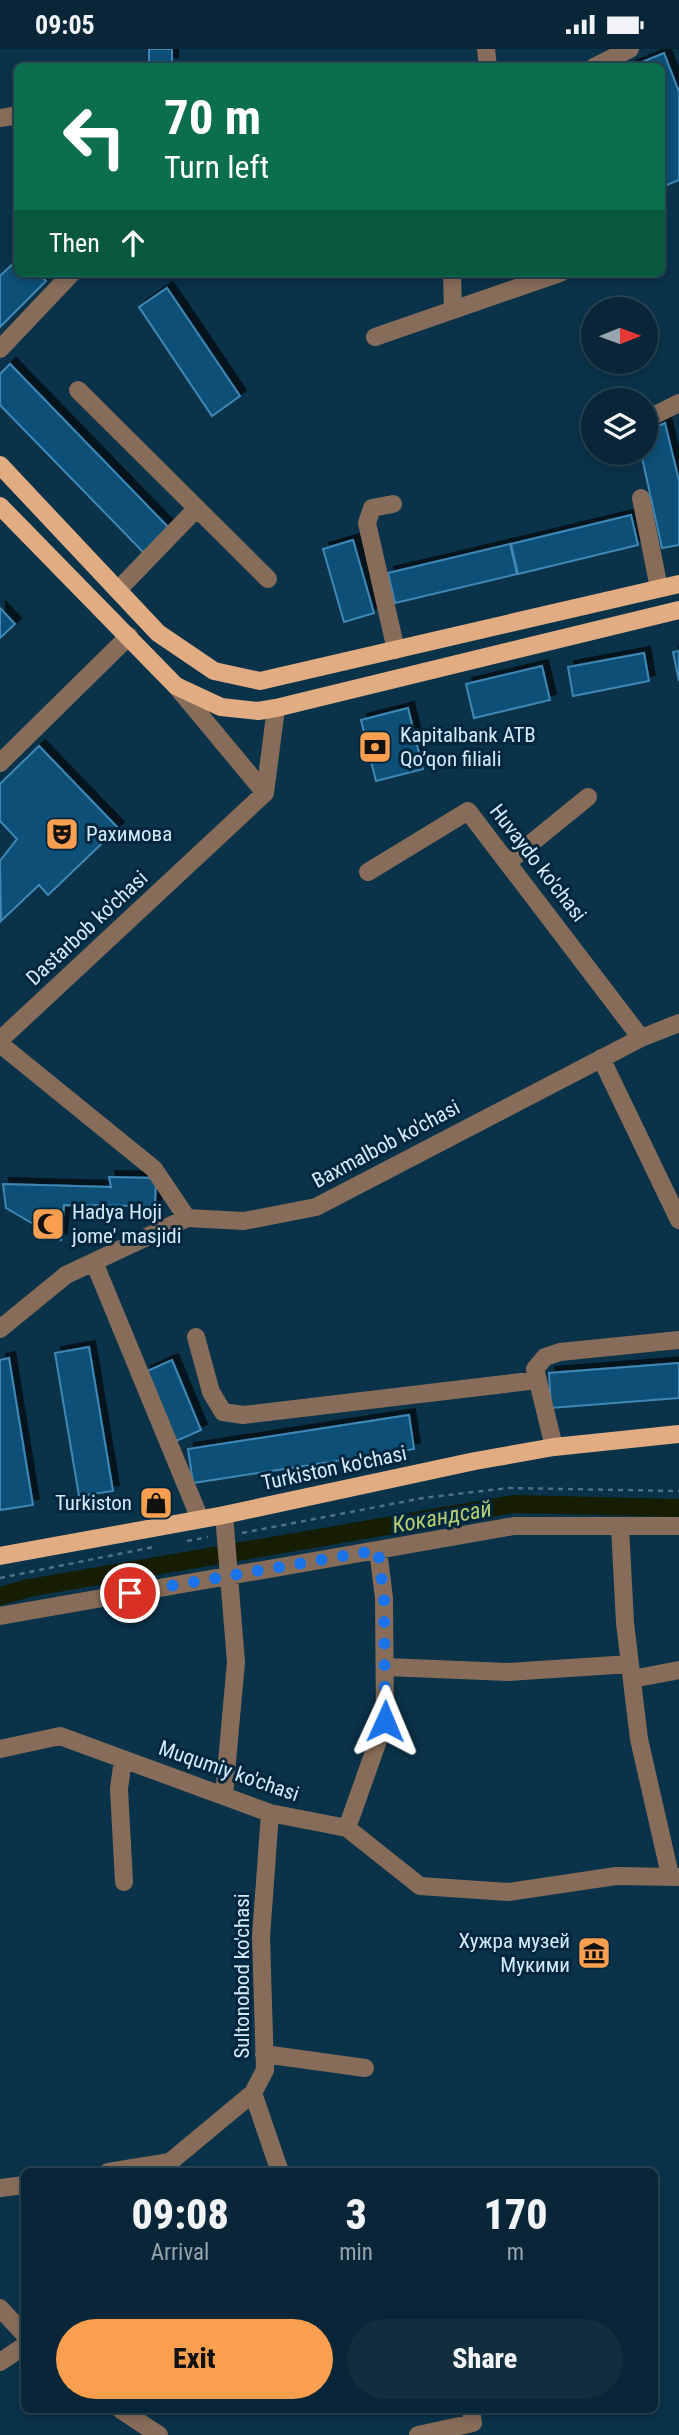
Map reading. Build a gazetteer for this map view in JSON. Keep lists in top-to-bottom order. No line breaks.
{"streets":{"main road":["Turkiston ko'chasi"],"street":["Huvaydo ko'chasi","Dastarbob ko'chasi","Baxmalbob ko'chasi","Muqumiy ko'chasi","Sultonobod ko'chasi"]},"crossings":[["Huvaydo ko'chasi","Baxmalbob ko'chasi"],["Muqumiy ko'chasi","Sultonobod ko'chasi"]],"water":["Кокандсай"],"places":{"bank":["Kapitalbank ATB Qo’qon filiali"],"theatre":["Рахимова"],"mosque":["Hadya Hoji jome' masjidi"],"shop":["Turkiston"],"museum":["Хужра музей Мукими"]},"north":"right","page":{"status":"09:05","turn":["70 m","Turn left"],"then":"Then","eta":["09:08","Arrival","3","min","170","m"],"buttons":["Exit","Share"]}}
